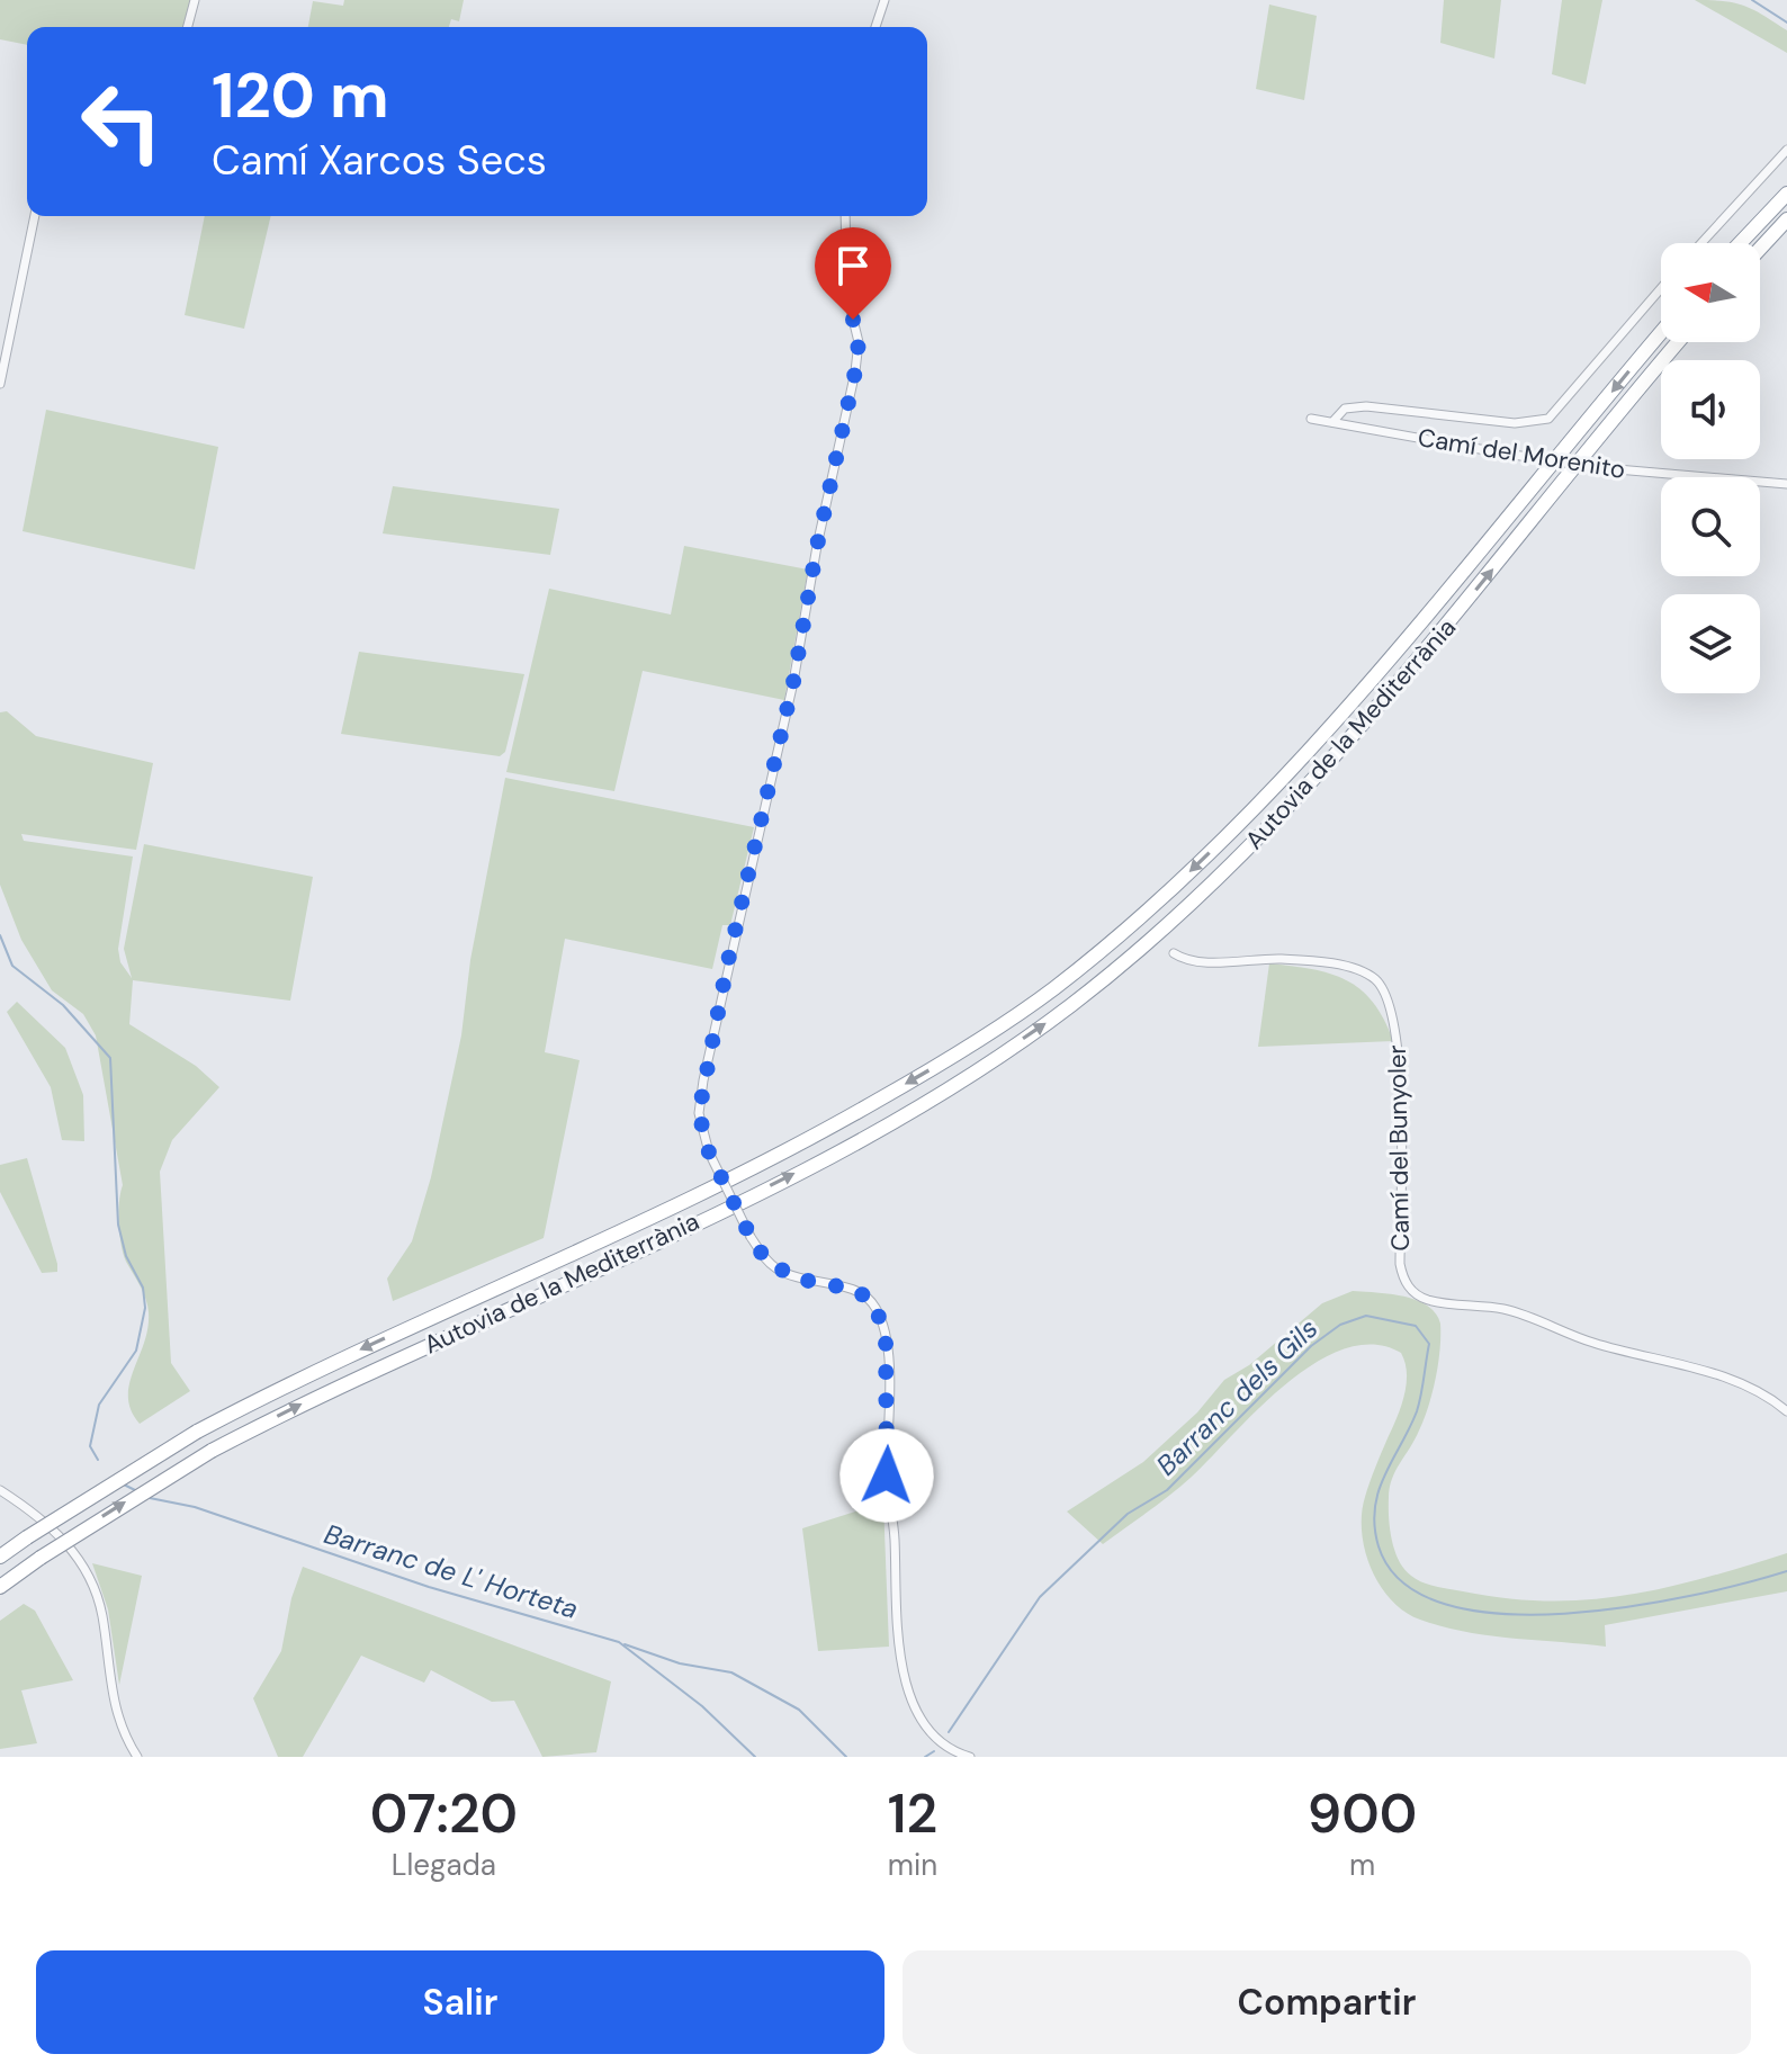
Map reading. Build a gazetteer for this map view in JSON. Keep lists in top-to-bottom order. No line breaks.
{"streets":{"highway":["Autovia de la Mediterrània"],"street":["Camí del Morenito","Camí del Bunyoler"]},"water":["Barranc dels Gils","Barranc de L' Horteta"],"north":"left","page":{"turn":["120 m","Camí Xarcos Secs"],"eta":["07:20","Llegada","12","min","900","m"],"buttons":["Salir","Compartir"]}}
